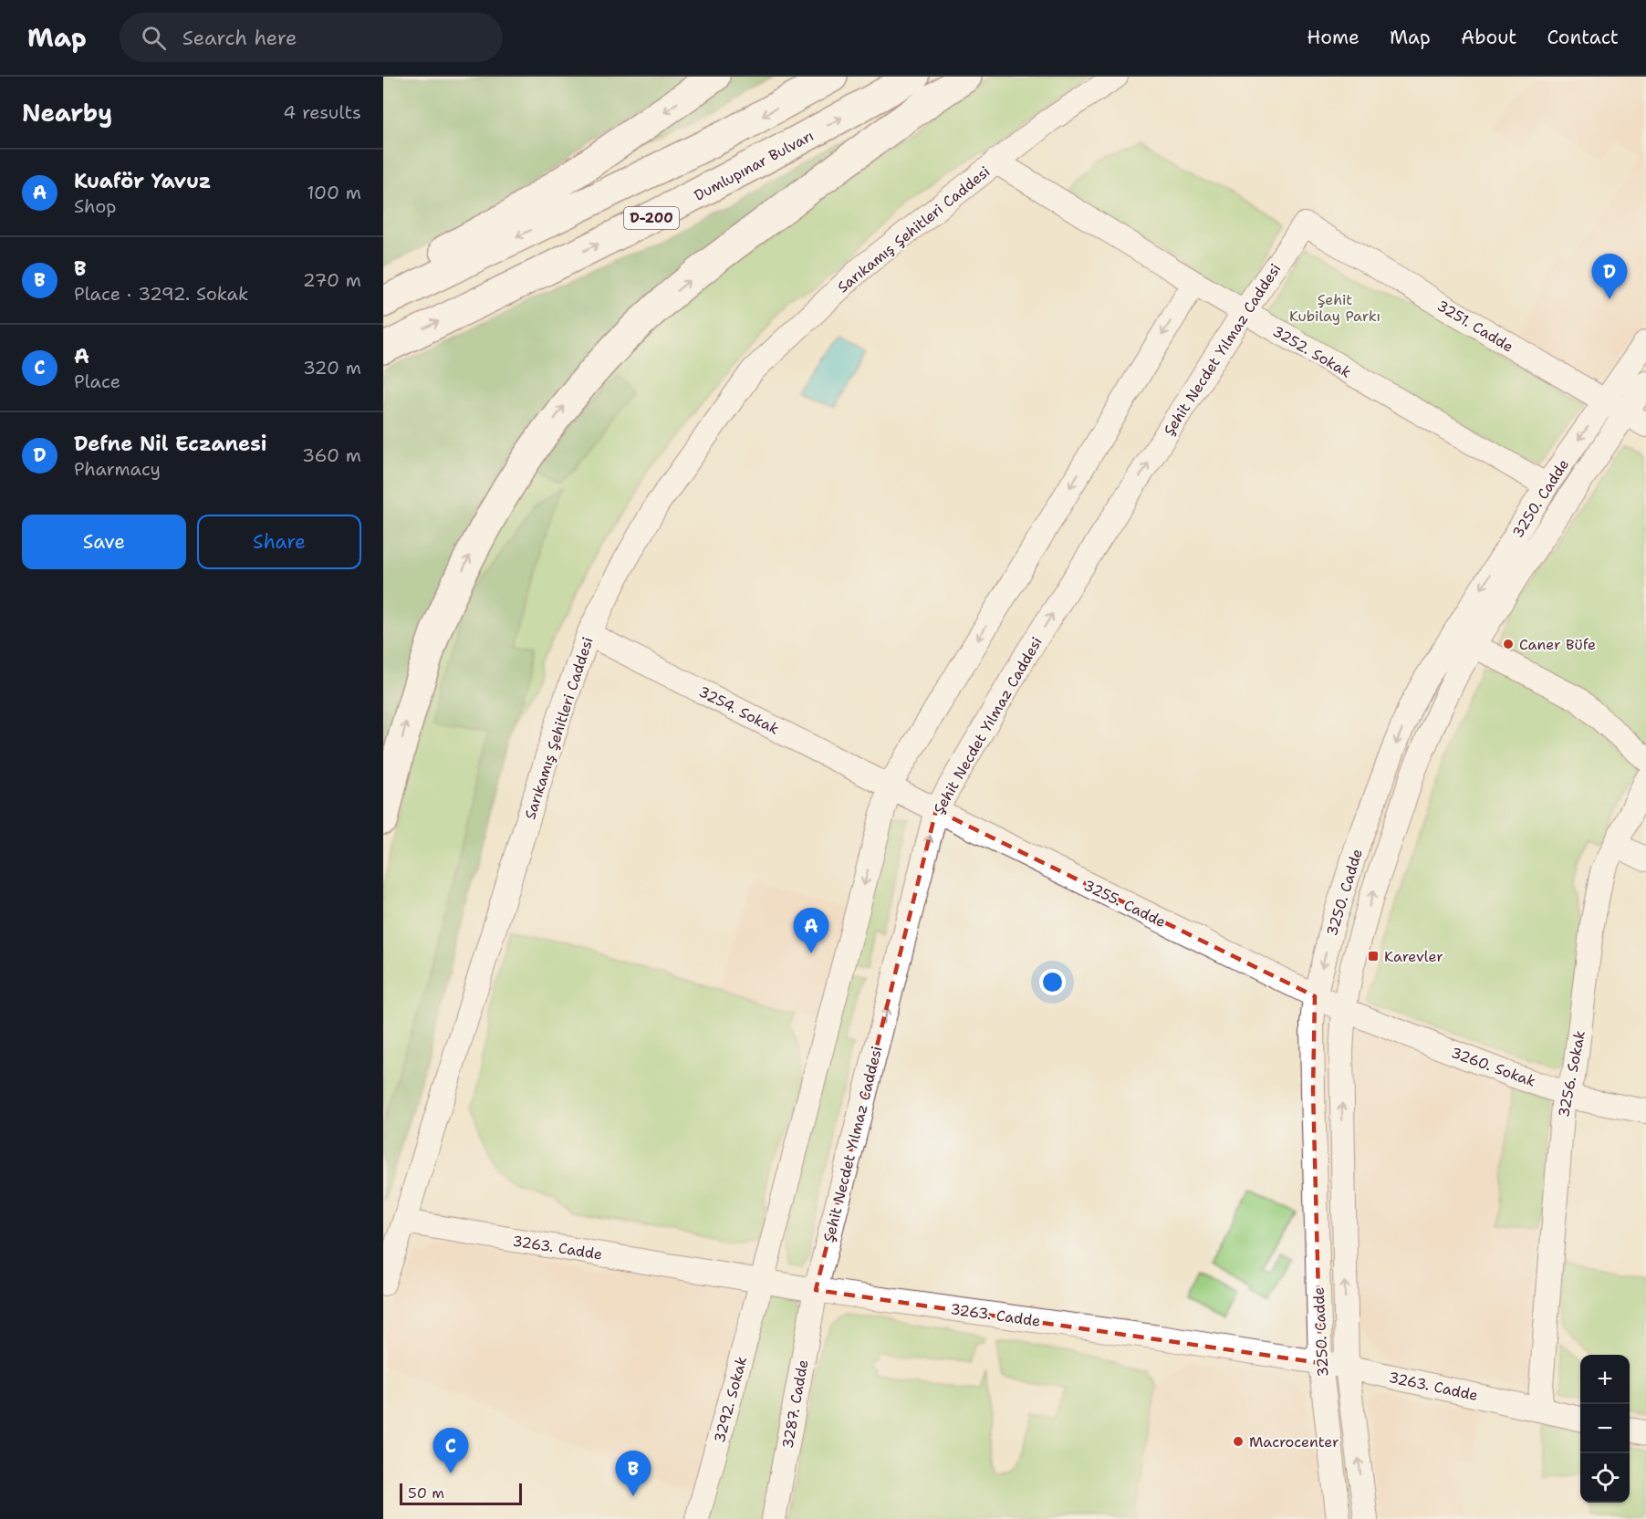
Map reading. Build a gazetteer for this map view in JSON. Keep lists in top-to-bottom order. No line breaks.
{"streets":{"highway":["Dumlupınar Bulvarı","D-200"],"street":["Sarıkamış Şehitleri Caddesi","3251. Cadde","Şehit Necdet Yılmaz Caddesi","3252. Sokak","3250. Cadde","3254. Sokak","3255. Cadde","3260. Sokak","3256. Sokak","3263. Cadde","3292. Sokak","3287. Cadde"]},"crossings":[["Sarıkamış Şehitleri Caddesi","3252. Sokak"],["Sarıkamış Şehitleri Caddesi","3254. Sokak"],["Sarıkamış Şehitleri Caddesi","3263. Cadde"],["3251. Cadde","Şehit Necdet Yılmaz Caddesi"],["3251. Cadde","3250. Cadde"],["Şehit Necdet Yılmaz Caddesi","3252. Sokak"],["Şehit Necdet Yılmaz Caddesi","3254. Sokak"],["Şehit Necdet Yılmaz Caddesi","3255. Cadde"],["Şehit Necdet Yılmaz Caddesi","3263. Cadde"],["Şehit Necdet Yılmaz Caddesi","3287. Cadde"],["3252. Sokak","3250. Cadde"],["3250. Cadde","3255. Cadde"],["3250. Cadde","3260. Sokak"],["3250. Cadde","3263. Cadde"],["3254. Sokak","3255. Cadde"],["3255. Cadde","3260. Sokak"],["3260. Sokak","3256. Sokak"],["3256. Sokak","3263. Cadde"],["3263. Cadde","3292. Sokak"],["3263. Cadde","3287. Cadde"]],"parks":["Şehit Kubilay Parkı"],"places":{"other":["Caner Büfe","Macrocenter"],"transit":["Karevler"]},"scale_bar":"50 m","page":{"header":"Map","search":"Search here","nav":["Home","Map","About","Contact"],"heading":["Nearby","4 results"],"list":[{"mark":"A","name":"Kuaför Yavuz","note":"Shop","value":"100 m"},{"mark":"B","name":"B","note":"Place · 3292. Sokak","value":"270 m"},{"mark":"C","name":"A","note":"Place","value":"320 m"},{"mark":"D","name":"Defne Nil Eczanesi","note":"Pharmacy","value":"360 m"}],"pins":["D","A","C","B"],"buttons":["Save","Share"],"map_buttons":["+","−"],"scale":"50 m"}}
